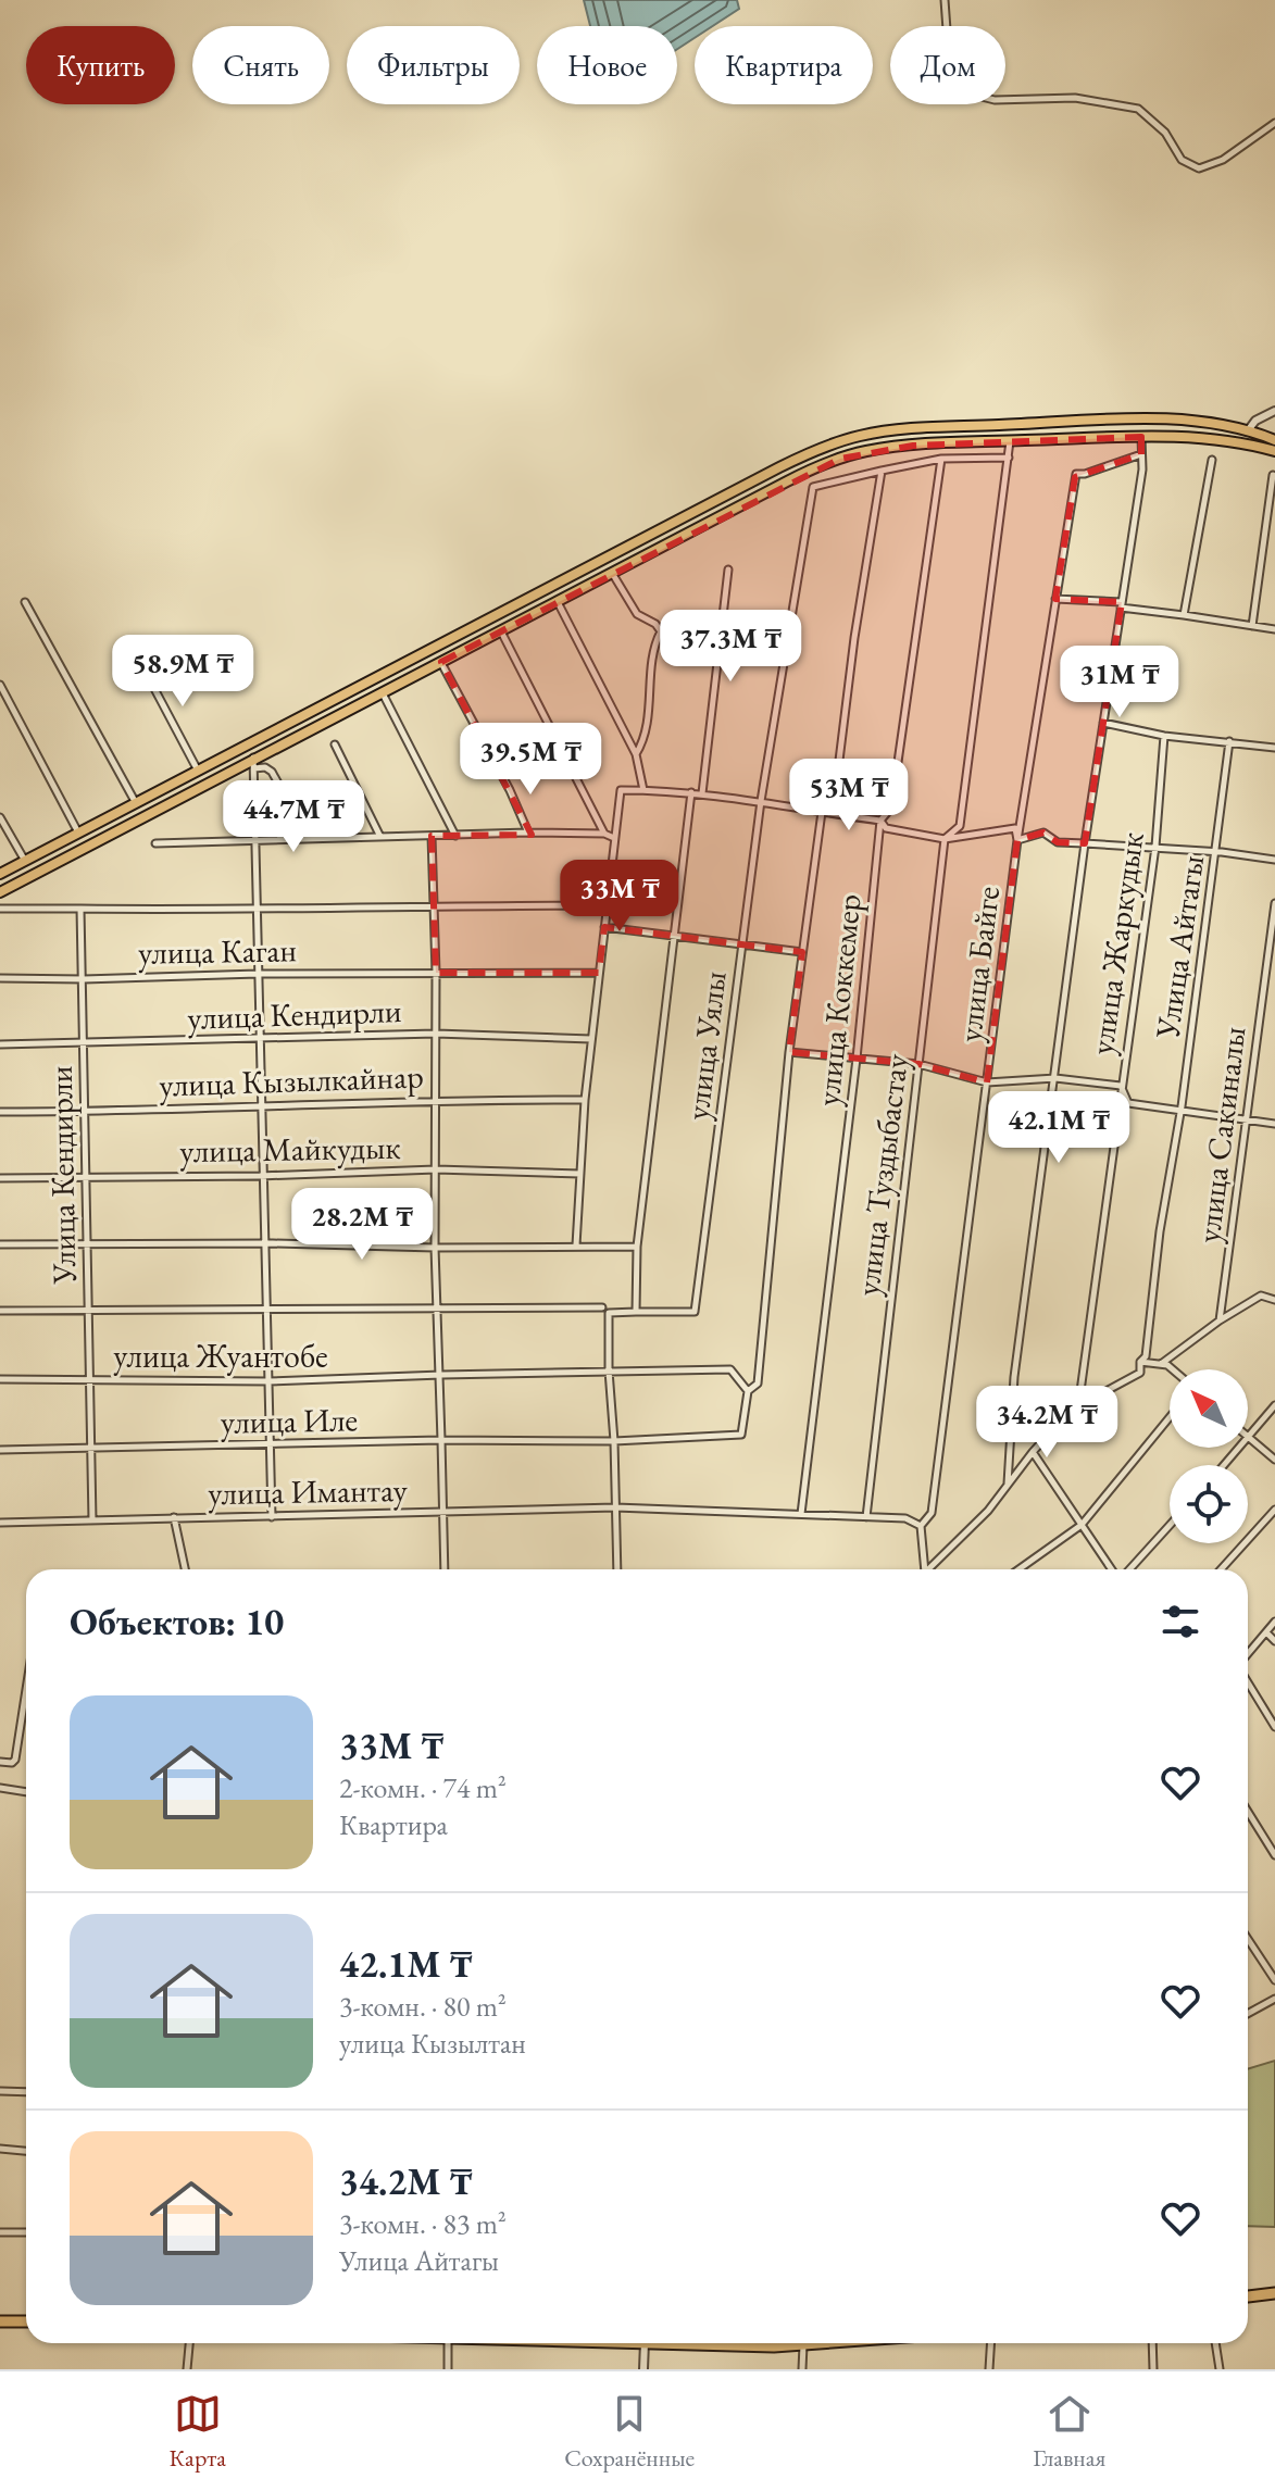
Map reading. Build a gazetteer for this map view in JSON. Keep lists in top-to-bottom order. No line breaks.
{"streets":{"street":["улица Жаркудык","Улица Айтагы","улица Каган","улица Байге","улица Коккемер","улица Кендирли","улица Уялы","улица Кызылкайнар","улица Сакиналы","улица Майкудык","Улица Кендирли","улица Туздыбастау","улица Жуантобе","улица Иле","улица Имантау"]},"crossings":[["улица Каган","Улица Кендирли"],["улица Байге","улица Имантау"],["улица Коккемер","улица Имантау"],["улица Кендирли","Улица Кендирли"],["улица Кызылкайнар","Улица Кендирли"],["улица Майкудык","Улица Кендирли"],["Улица Кендирли","улица Жуантобе"],["Улица Кендирли","улица Иле"],["Улица Кендирли","улица Имантау"],["улица Туздыбастау","улица Имантау"]],"north":"top left","page":{"chip":["Купить","Снять","Фильтры","Новое","Квартира","Дом"],"price":["37.3M ₸","58.9M ₸","31M ₸","39.5M ₸","53M ₸","44.7M ₸","33M ₸","42.1M ₸","28.2M ₸","34.2M ₸"],"heading":"Объектов: 10","list":[{"name":"33M ₸","note":"2-комн. · 74 m² · Квартира"},{"name":"42.1M ₸","note":"3-комн. · 80 m² · улица Кызылтан"},{"name":"34.2M ₸","note":"3-комн. · 83 m² · Улица Айтагы"}],"tabs":["Карта","Сохранённые","Главная"]}}
